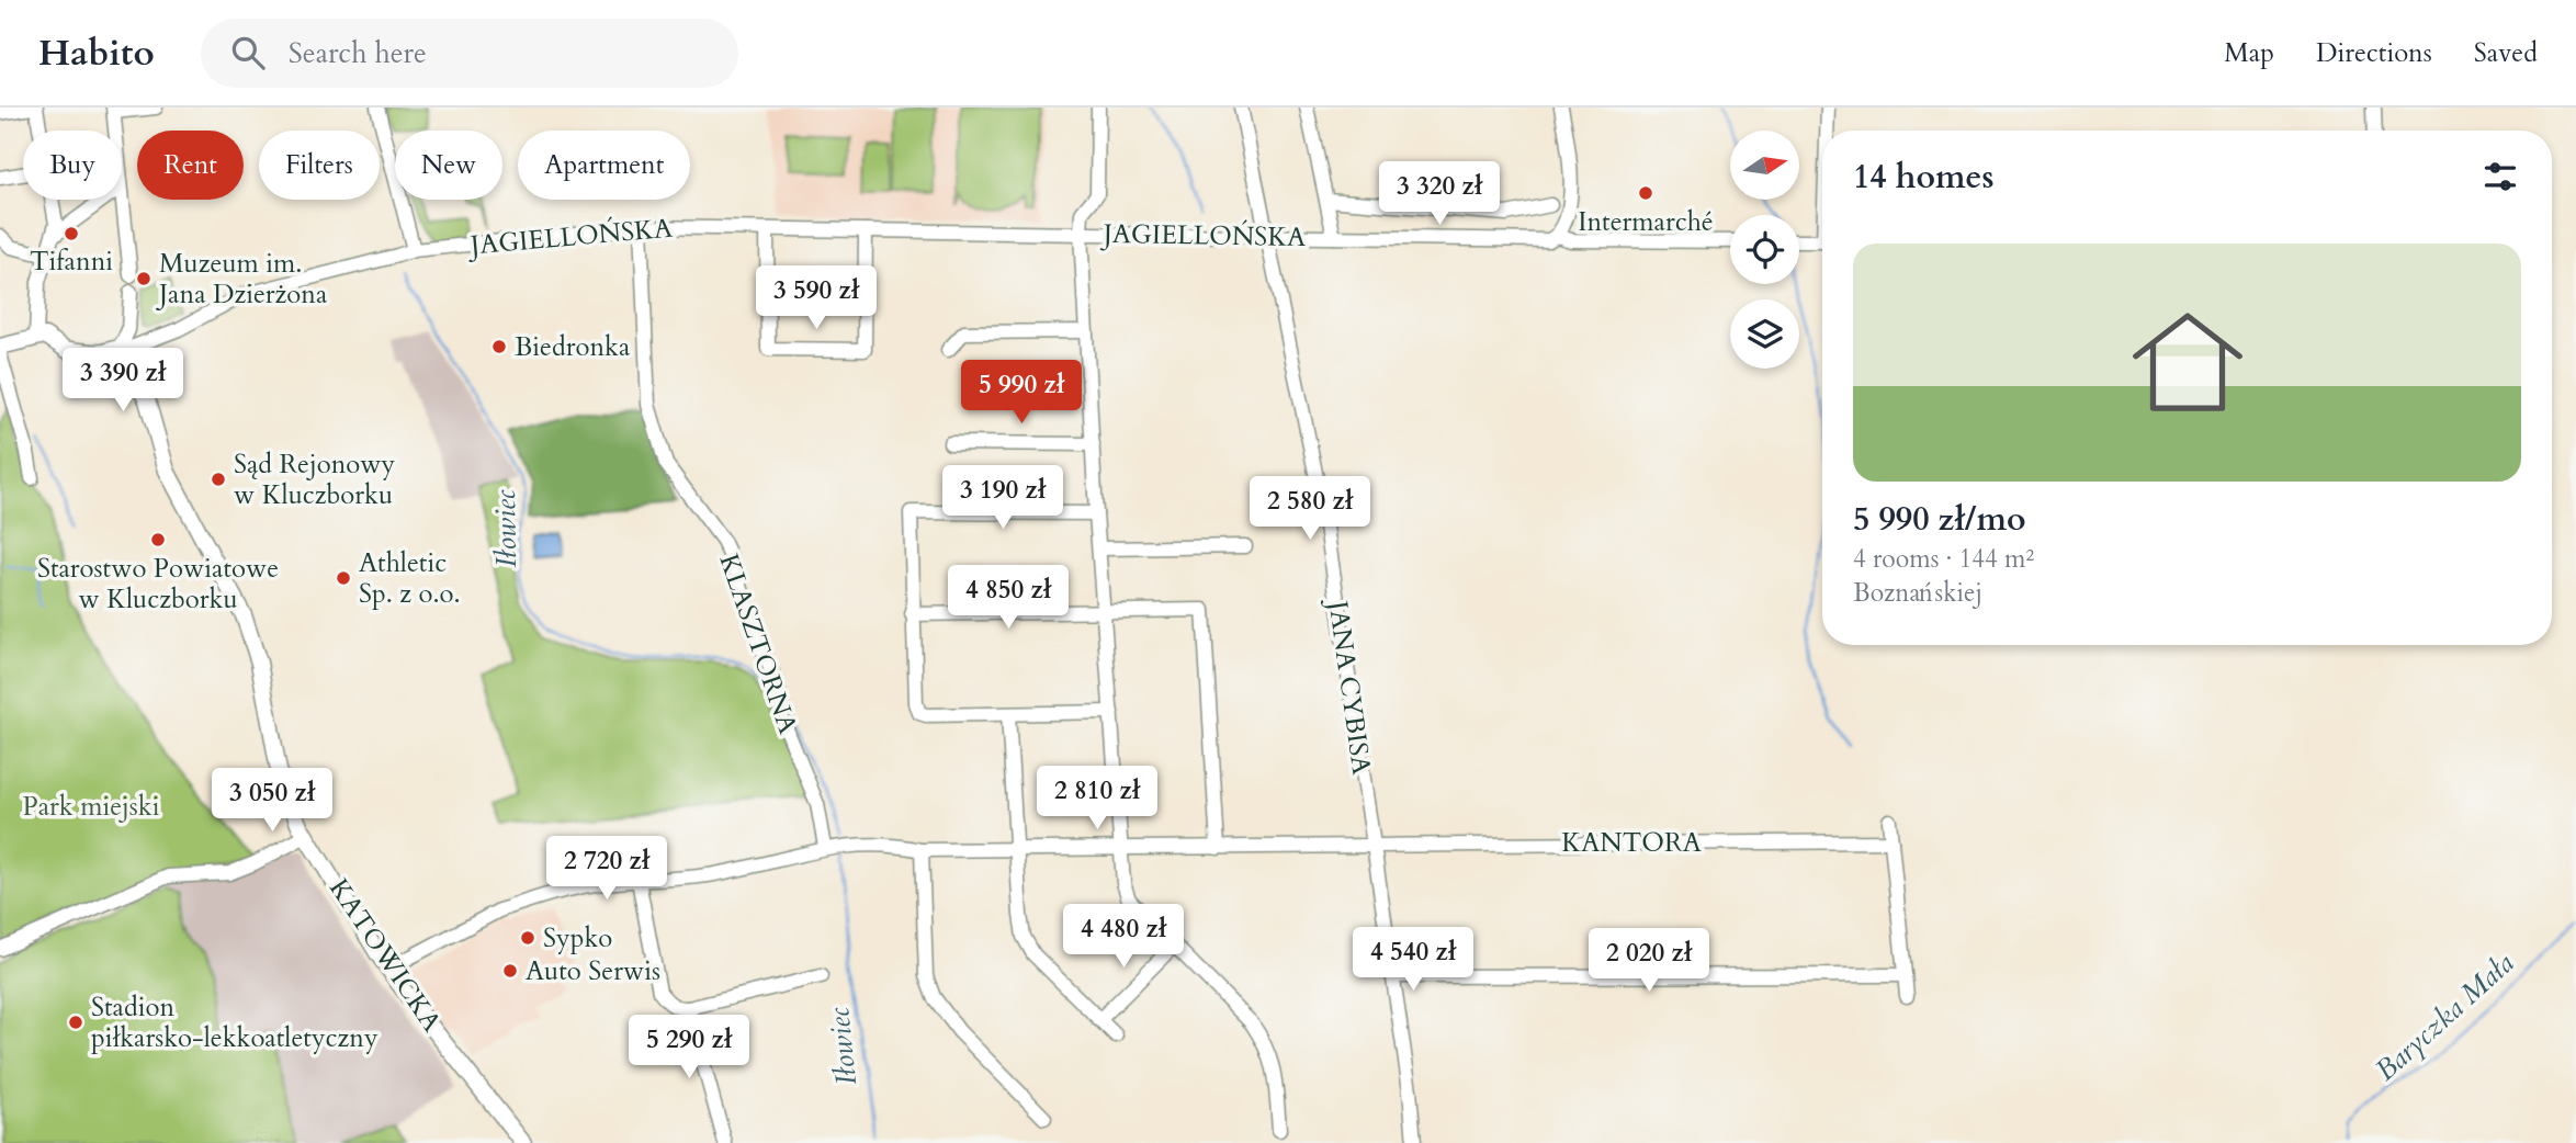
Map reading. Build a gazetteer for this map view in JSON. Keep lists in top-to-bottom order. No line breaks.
{"streets":{"main road":["KATOWICKA"],"street":["JAGIELLOŃSKA","KLASZTORNA","JANA CYBISA","KANTORA"]},"crossings":[["JAGIELLOŃSKA","KLASZTORNA"],["JAGIELLOŃSKA","JANA CYBISA"],["JAGIELLOŃSKA","KATOWICKA"],["KLASZTORNA","KANTORA"],["JANA CYBISA","KANTORA"],["KANTORA","KATOWICKA"]],"water":["Iłowiec","Baryczka Mała"],"parks":["Park miejski"],"places":["Intermarché","Tifanni","Muzeum im. Jana Dzierżona","Biedronka","Sąd Rejonowy w Kluczborku","Starostwo Powiatowe w Kluczborku","Athletic Sp. z o.o.","Sypko","Auto Serwis","Stadion piłkarsko-lekkoatletyczny"],"north":"right","page":{"header":"Habito","search":"Search here","nav":["Map","Directions","Saved"],"chip":["Buy","Rent","Filters","New","Apartment"],"heading":"14 homes","price":["3 320 zł","3 590 zł","3 390 zł","5 990 zł","3 190 zł","2 580 zł","4 850 zł","2 810 zł","3 050 zł","2 720 zł","4 480 zł","4 540 zł","2 020 zł","5 290 zł"],"list":[{"name":"5 990 zł/mo","note":"4 rooms · 144 m² · Boznańskiej"}]}}
